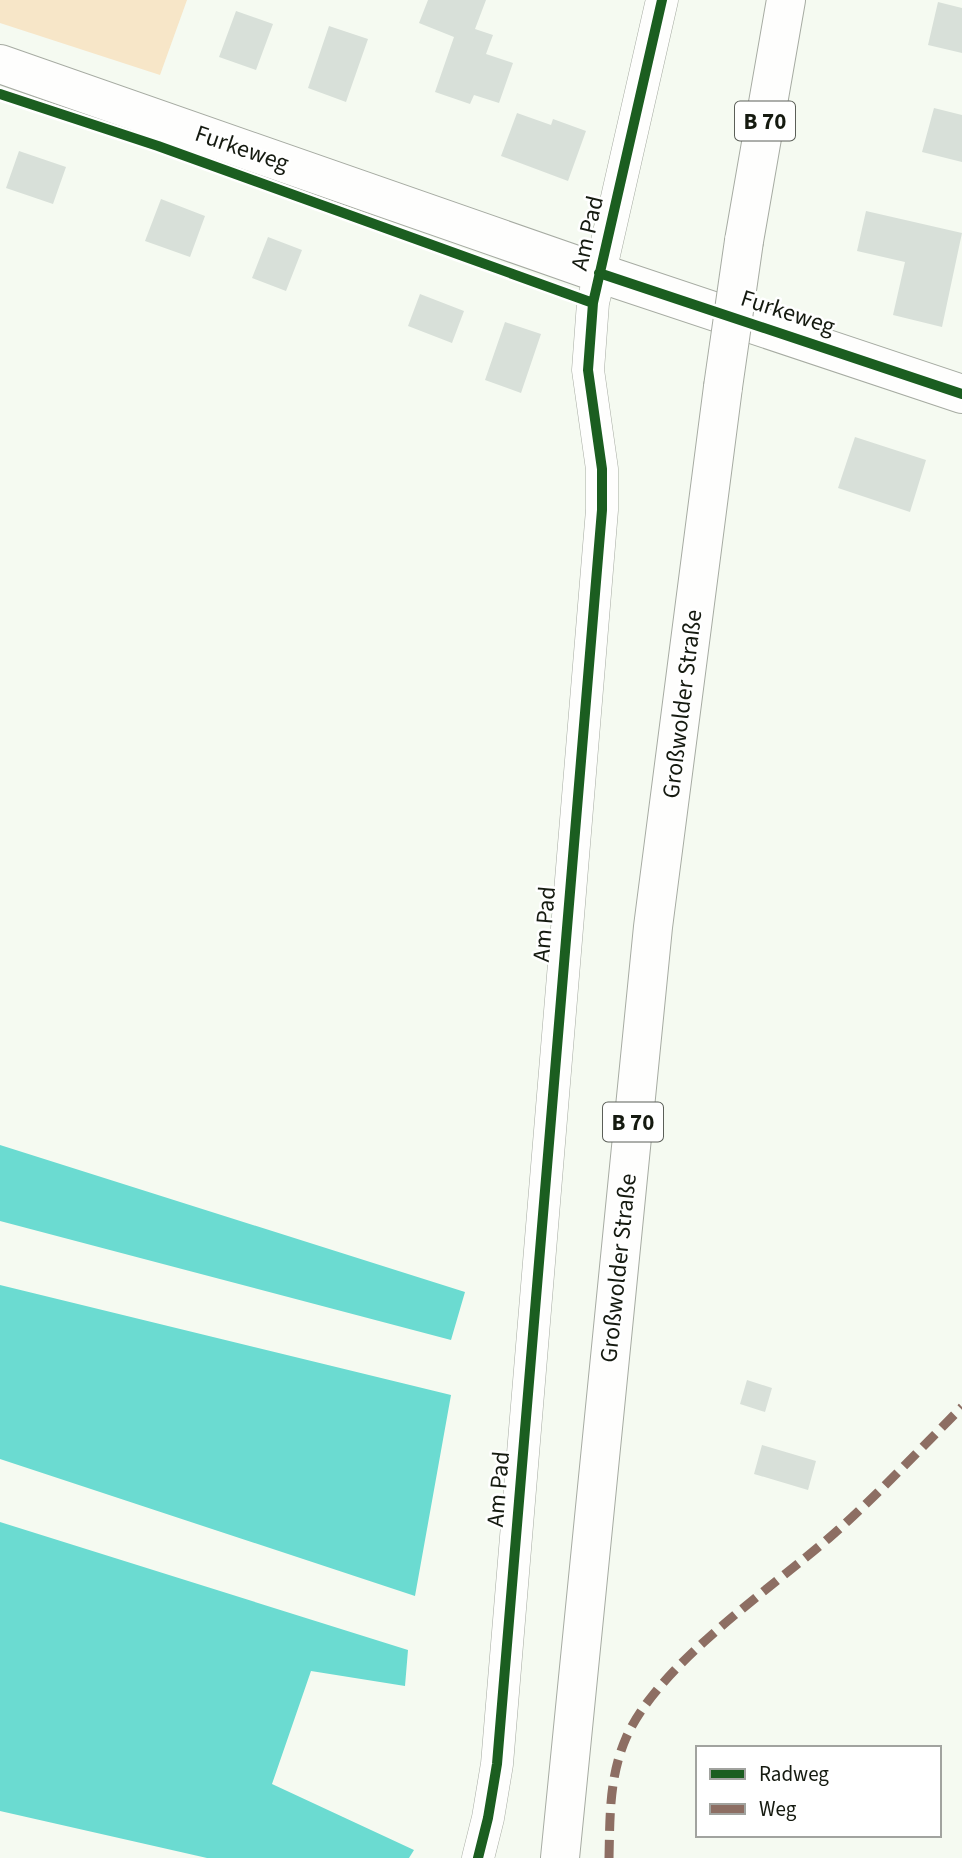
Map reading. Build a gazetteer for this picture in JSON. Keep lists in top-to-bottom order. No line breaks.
{"streets":{"main road":["B 70","Furkeweg","Großwolder Straße"],"street":["Am Pad"]},"crossings":[["Furkeweg","Am Pad"]],"legend":["Radweg","Weg"]}
